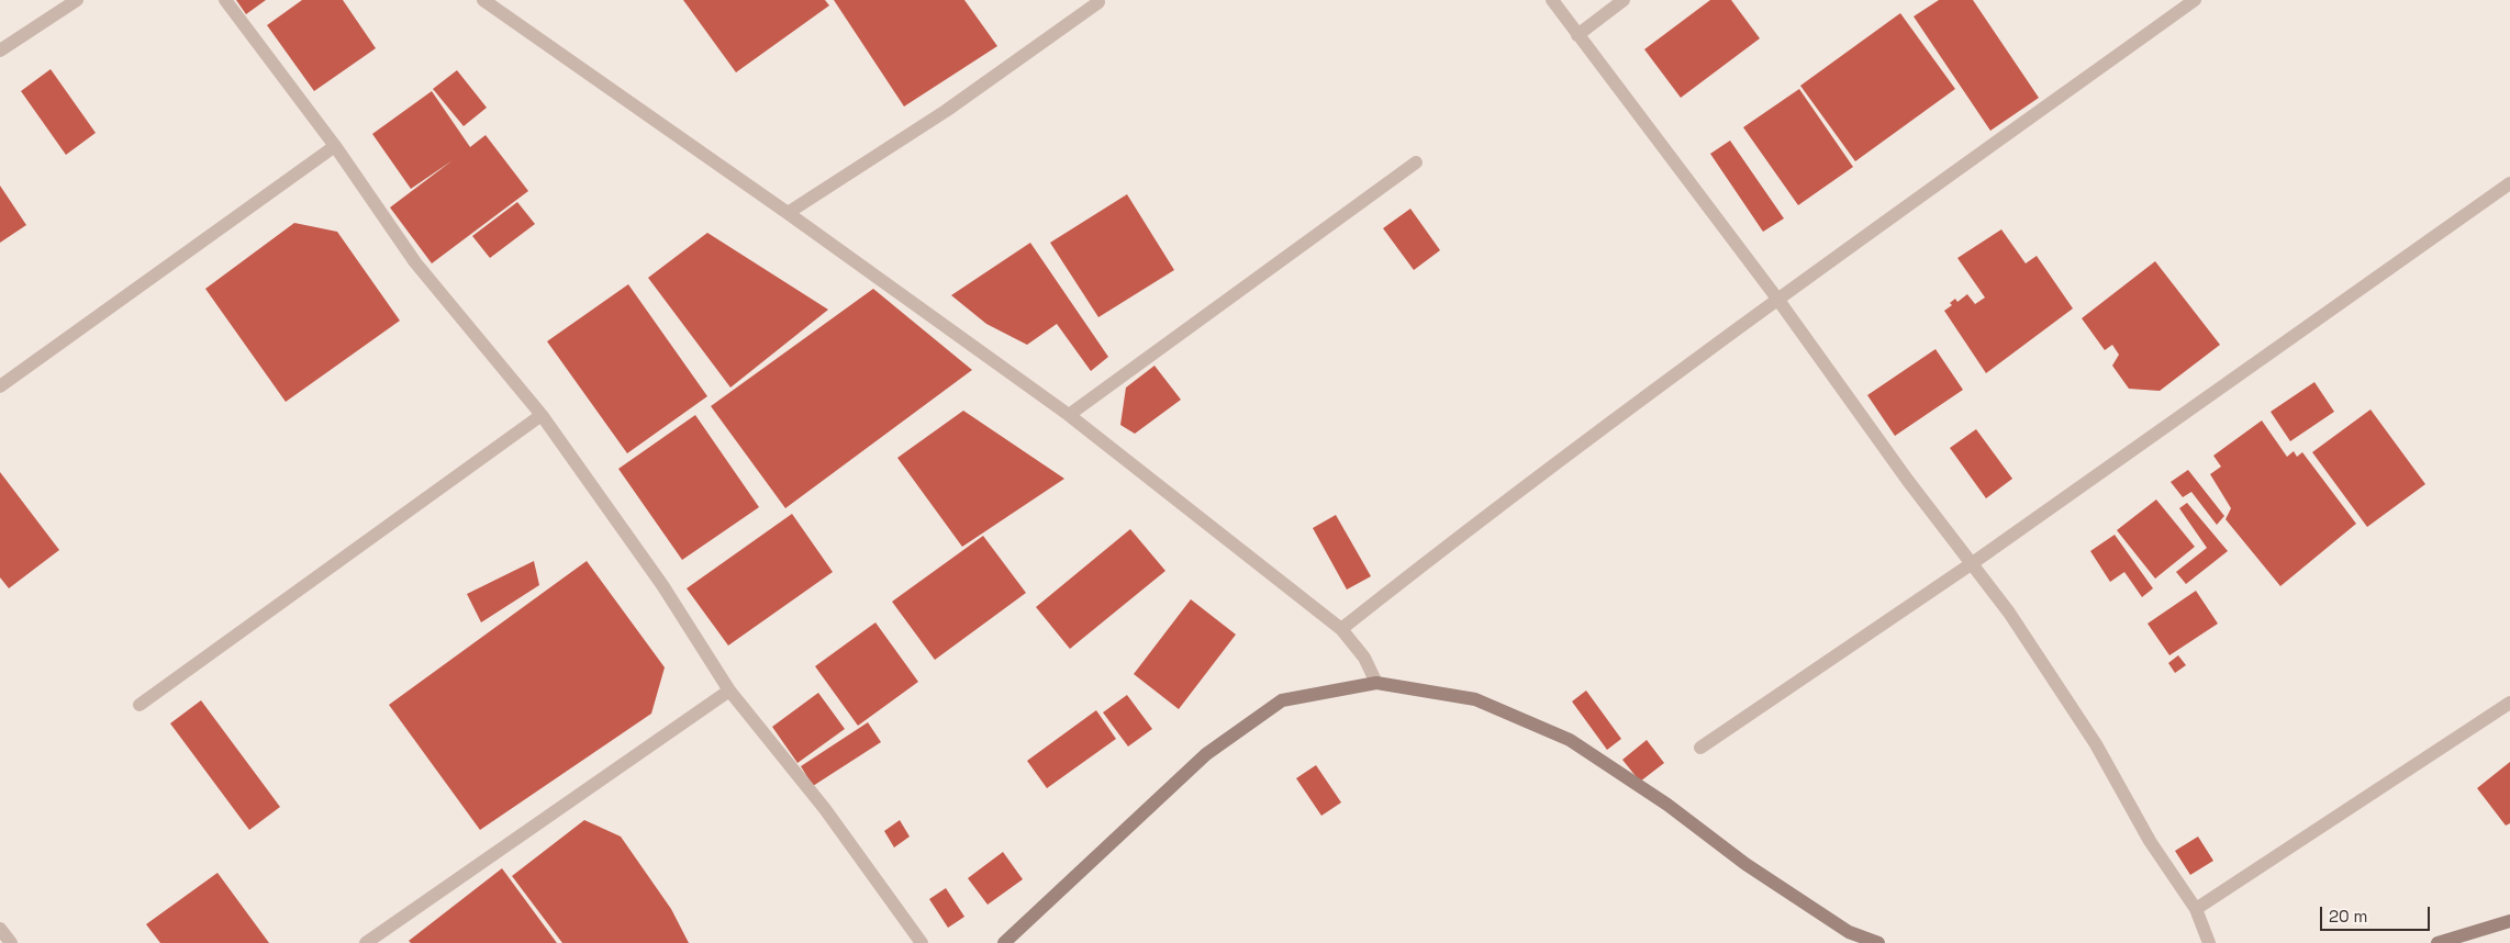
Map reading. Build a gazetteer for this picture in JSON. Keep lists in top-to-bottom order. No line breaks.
{"scale_bar":"20 m"}
